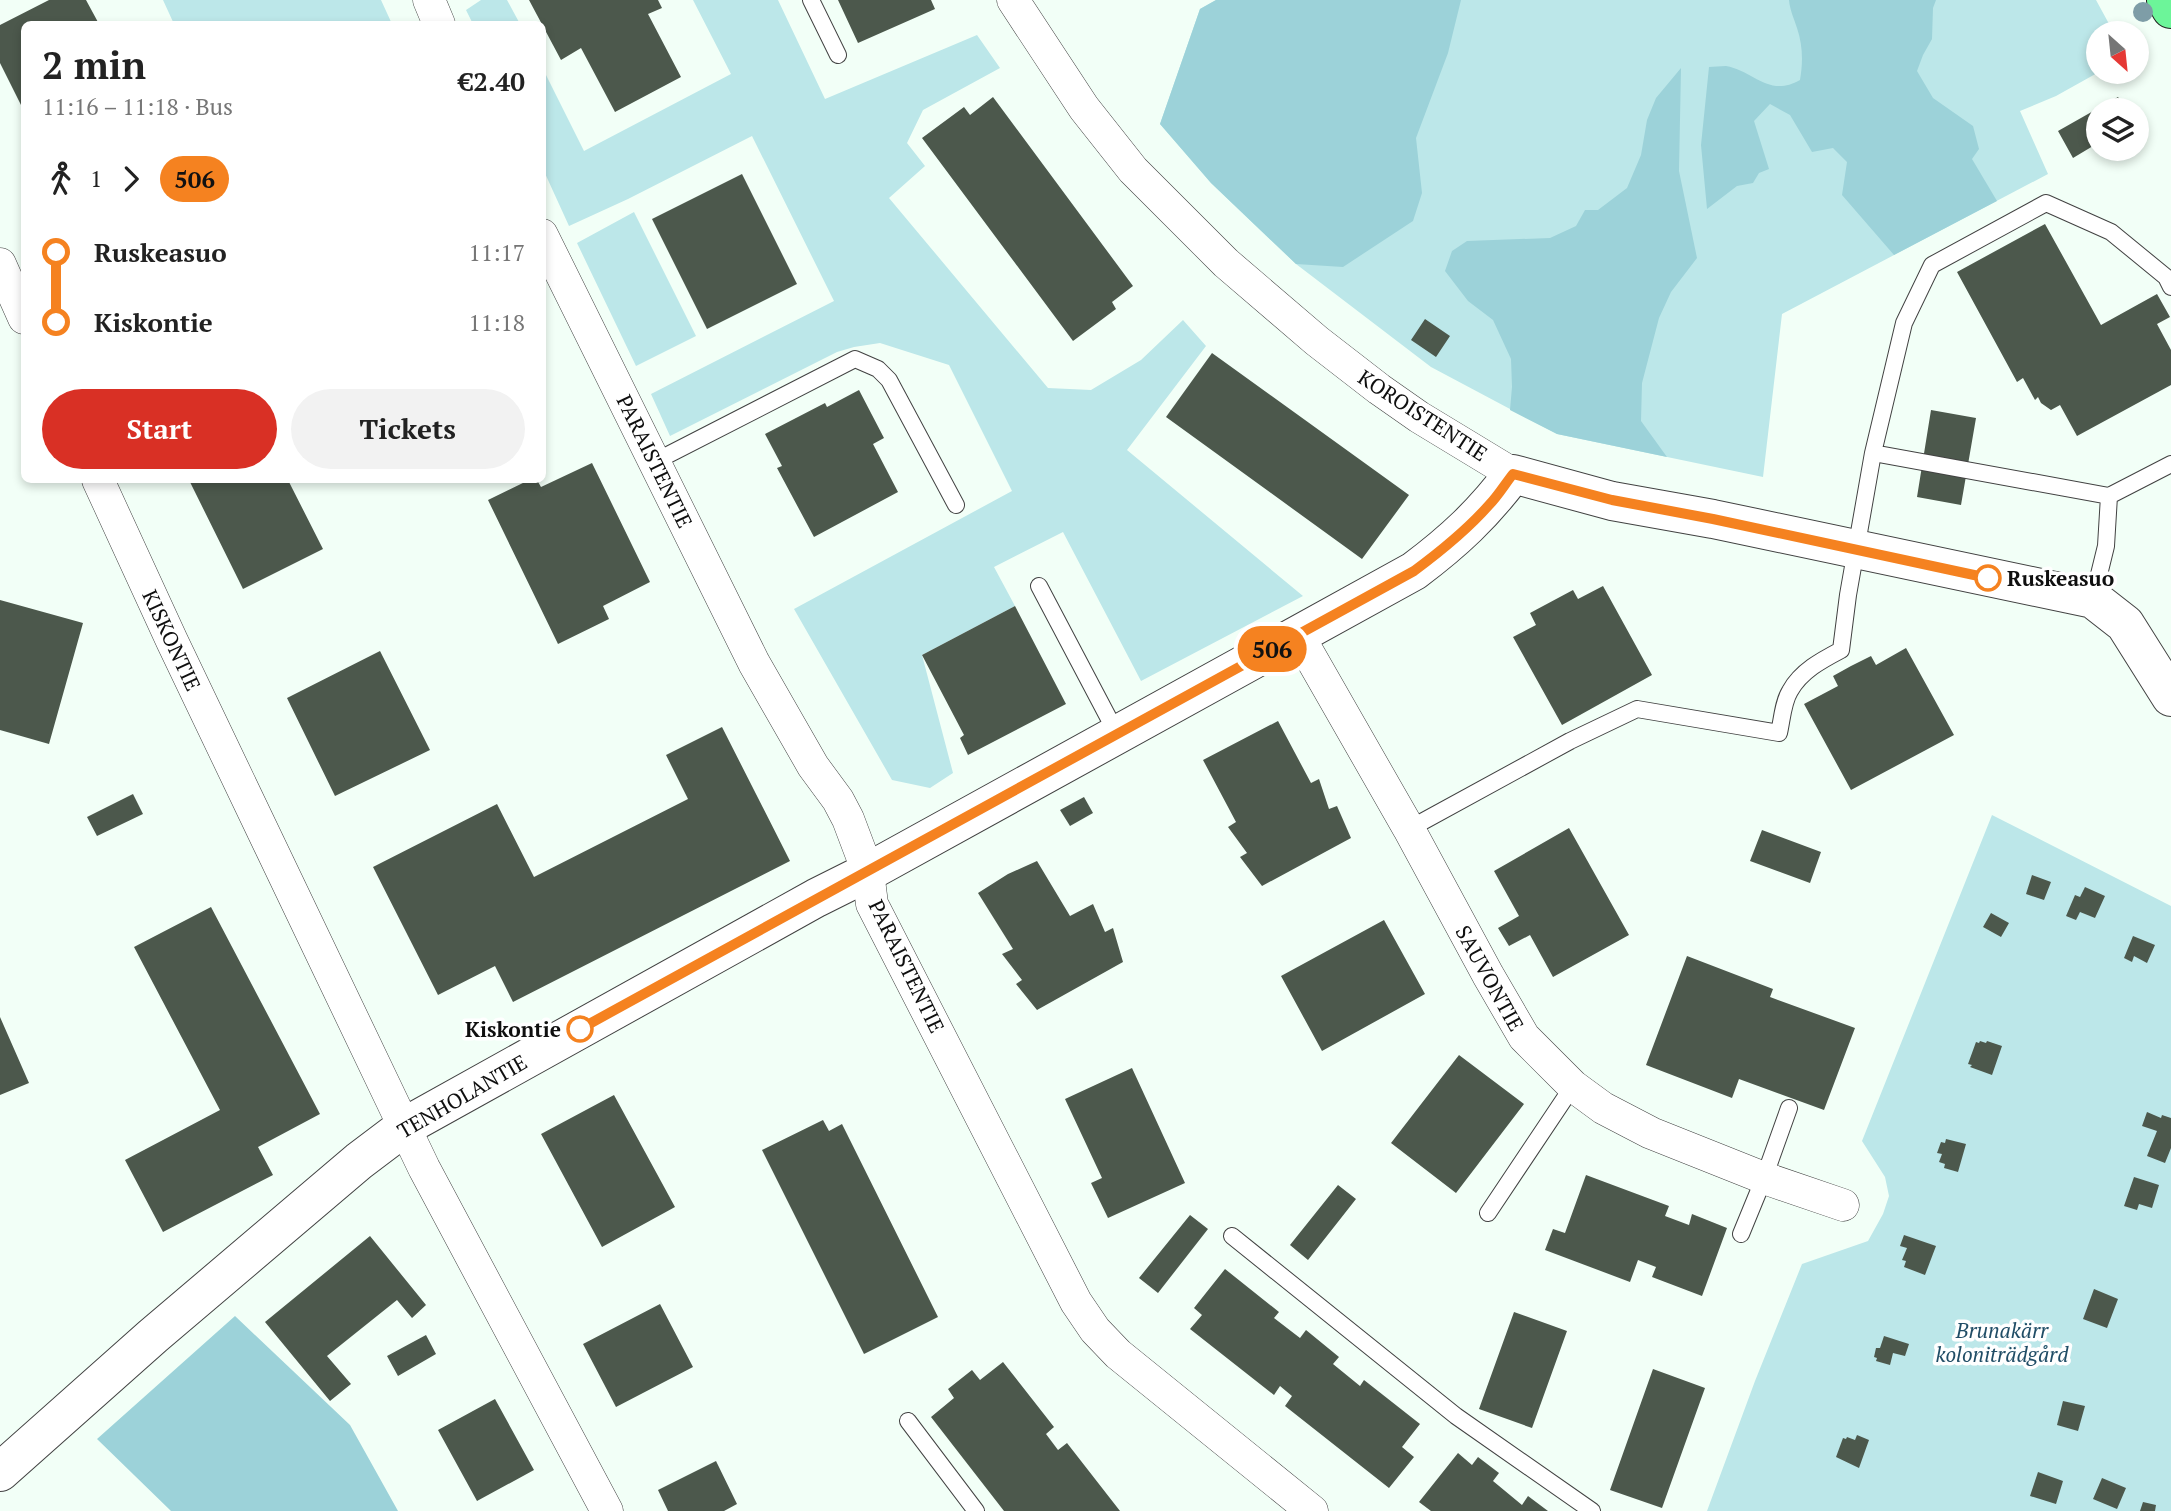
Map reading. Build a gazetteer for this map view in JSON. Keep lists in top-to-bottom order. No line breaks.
{"streets":{"street":["KOROISTENTIE","PARAISTENTIE","KISKONTIE","SAUVONTIE","TENHOLANTIE"]},"crossings":[["KOROISTENTIE","TENHOLANTIE"],["PARAISTENTIE","TENHOLANTIE"],["KISKONTIE","TENHOLANTIE"],["SAUVONTIE","TENHOLANTIE"]],"parks":["Brunakärr koloniträdgård"],"places":["Ruskeasuo","Kiskontie"],"lines":["bus line 506"],"north":"bottom right","page":{"on_map":"506","heading":["2 min","11:16 – 11:18 · Bus","€2.40"],"legs":["1","506"],"list":[{"name":"Ruskeasuo","value":"11:17"},{"name":"Kiskontie","value":"11:18"}],"buttons":["Start","Tickets"]}}
